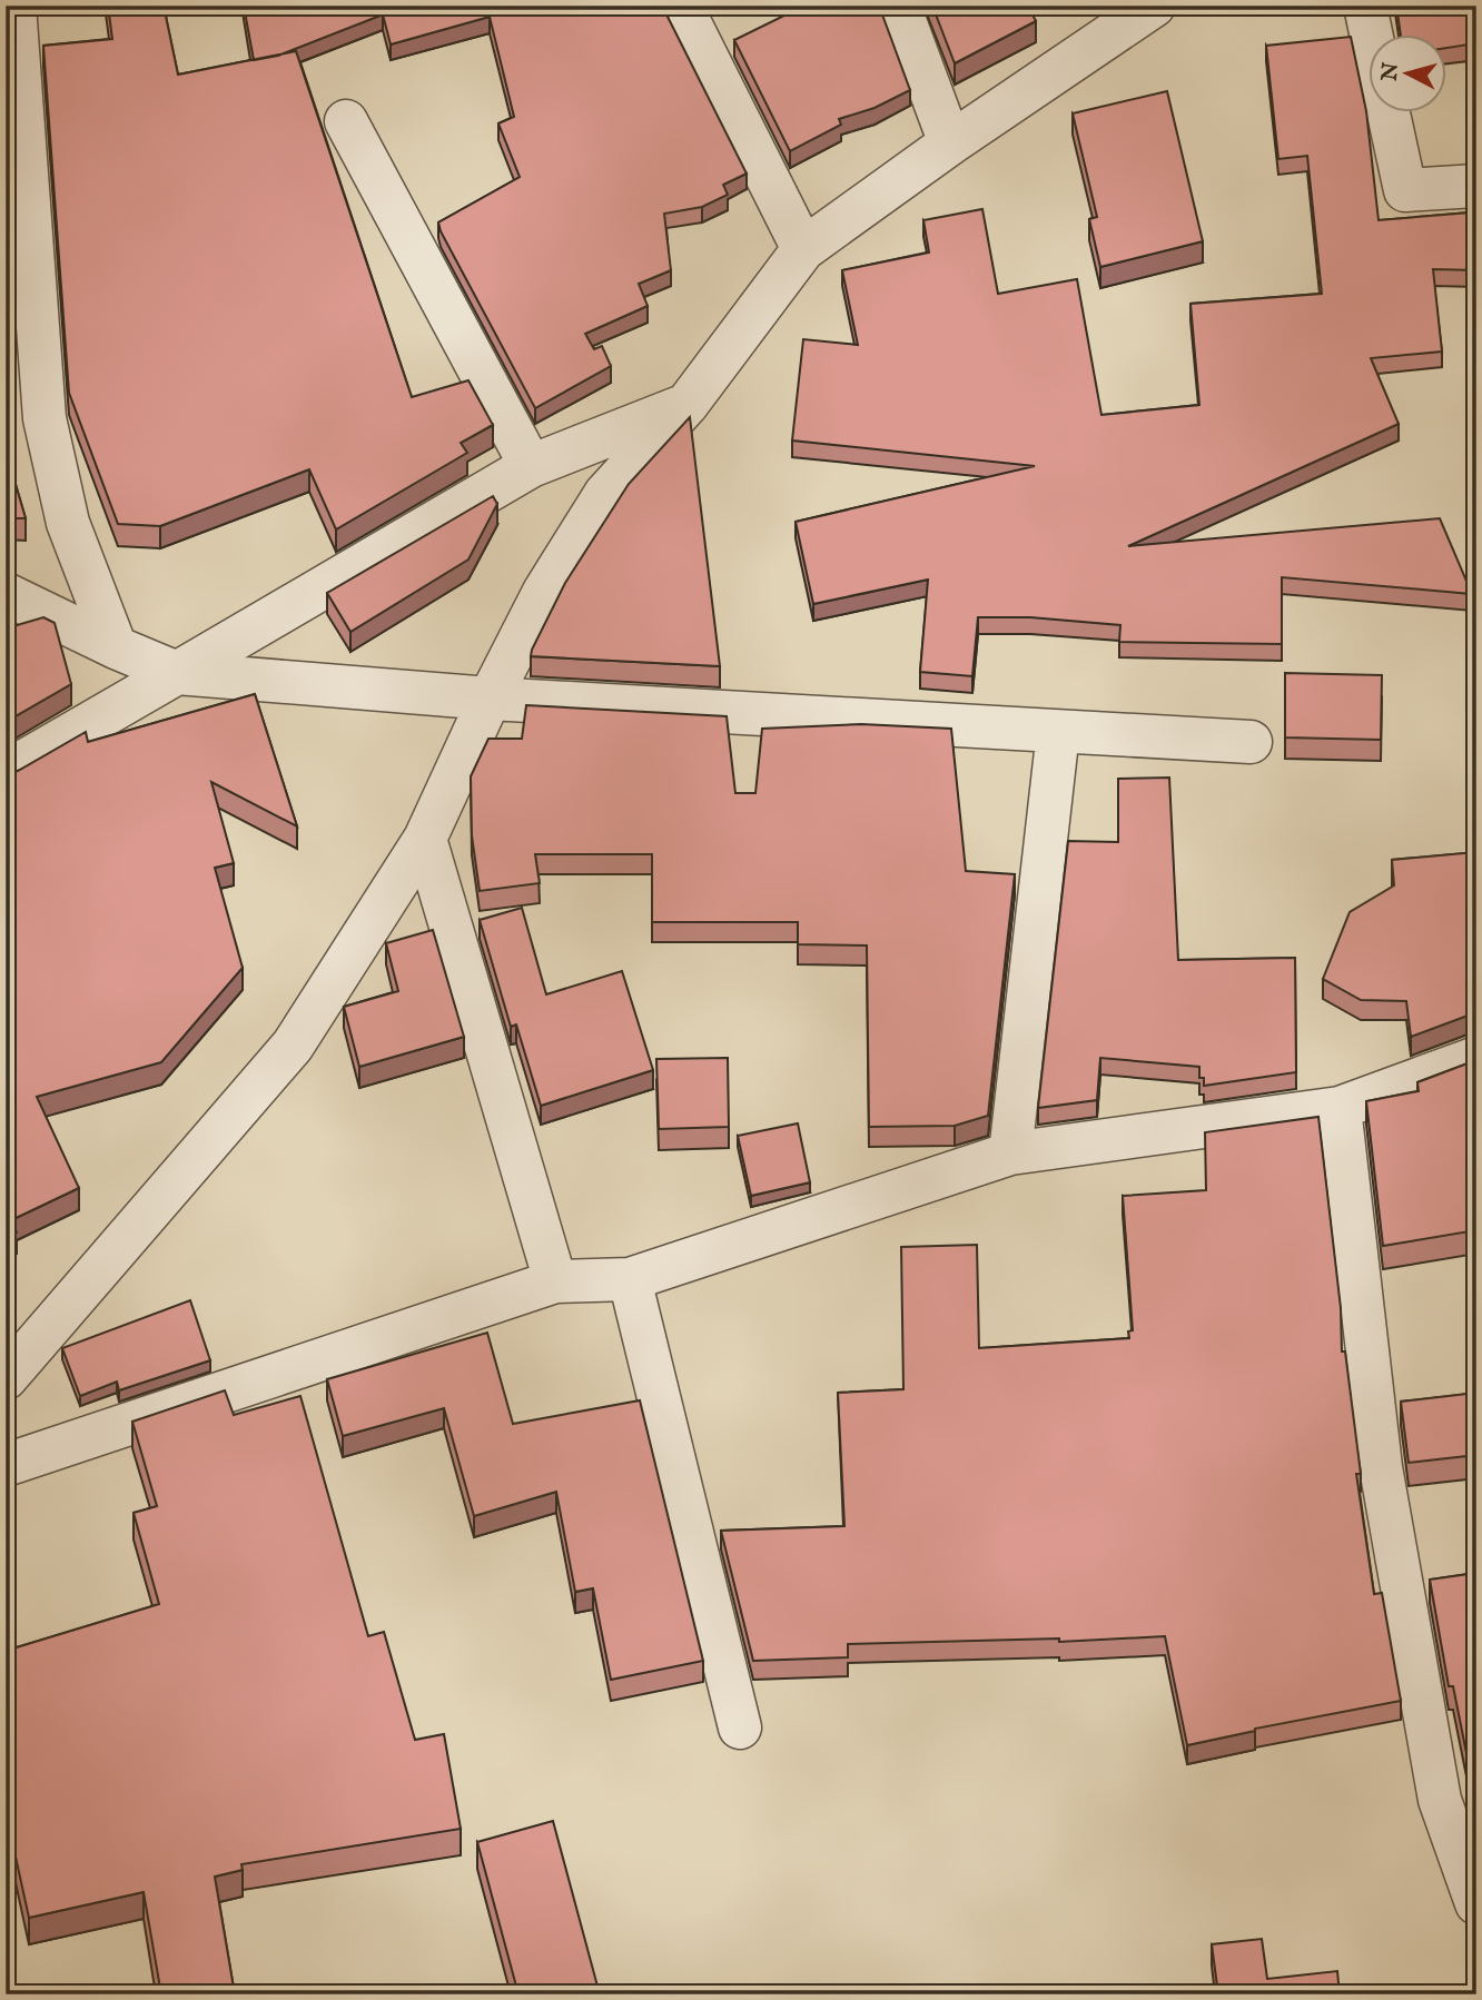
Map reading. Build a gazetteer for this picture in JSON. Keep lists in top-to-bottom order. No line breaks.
{"north":"left"}
